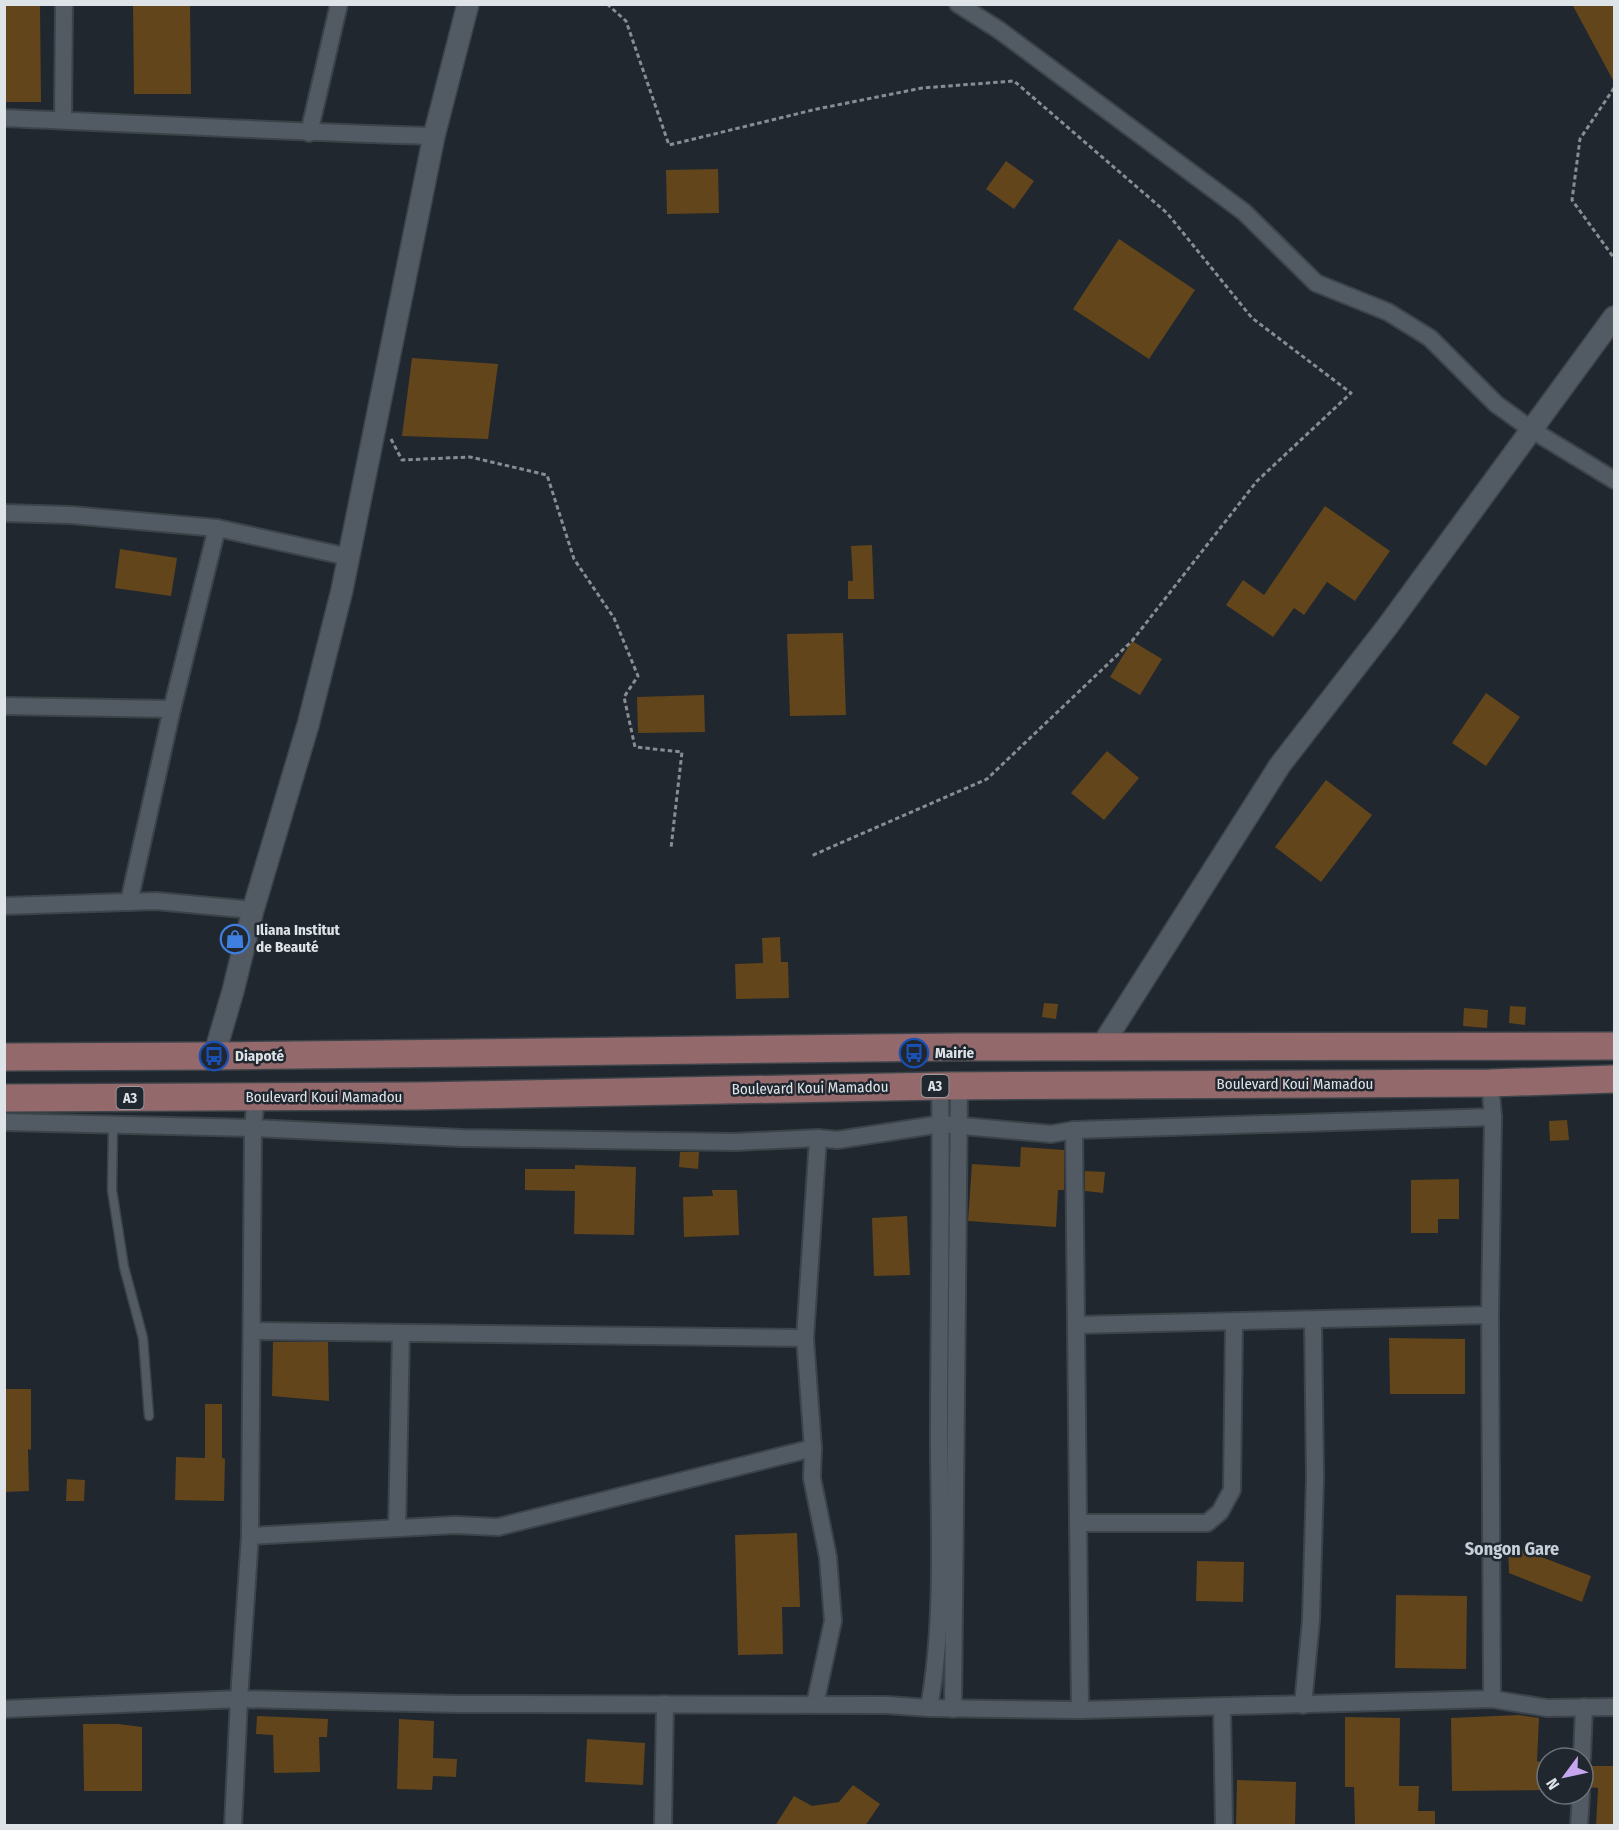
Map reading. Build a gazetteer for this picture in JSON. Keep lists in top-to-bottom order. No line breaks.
{"streets":{"main road":["Boulevard Koui Mamadou","A3"]},"districts":["Songon Gare"],"places":{"shop":["Iliana Institut de Beauté"],"bus stop":["Mairie","Diapoté"]},"north":"bottom left"}
